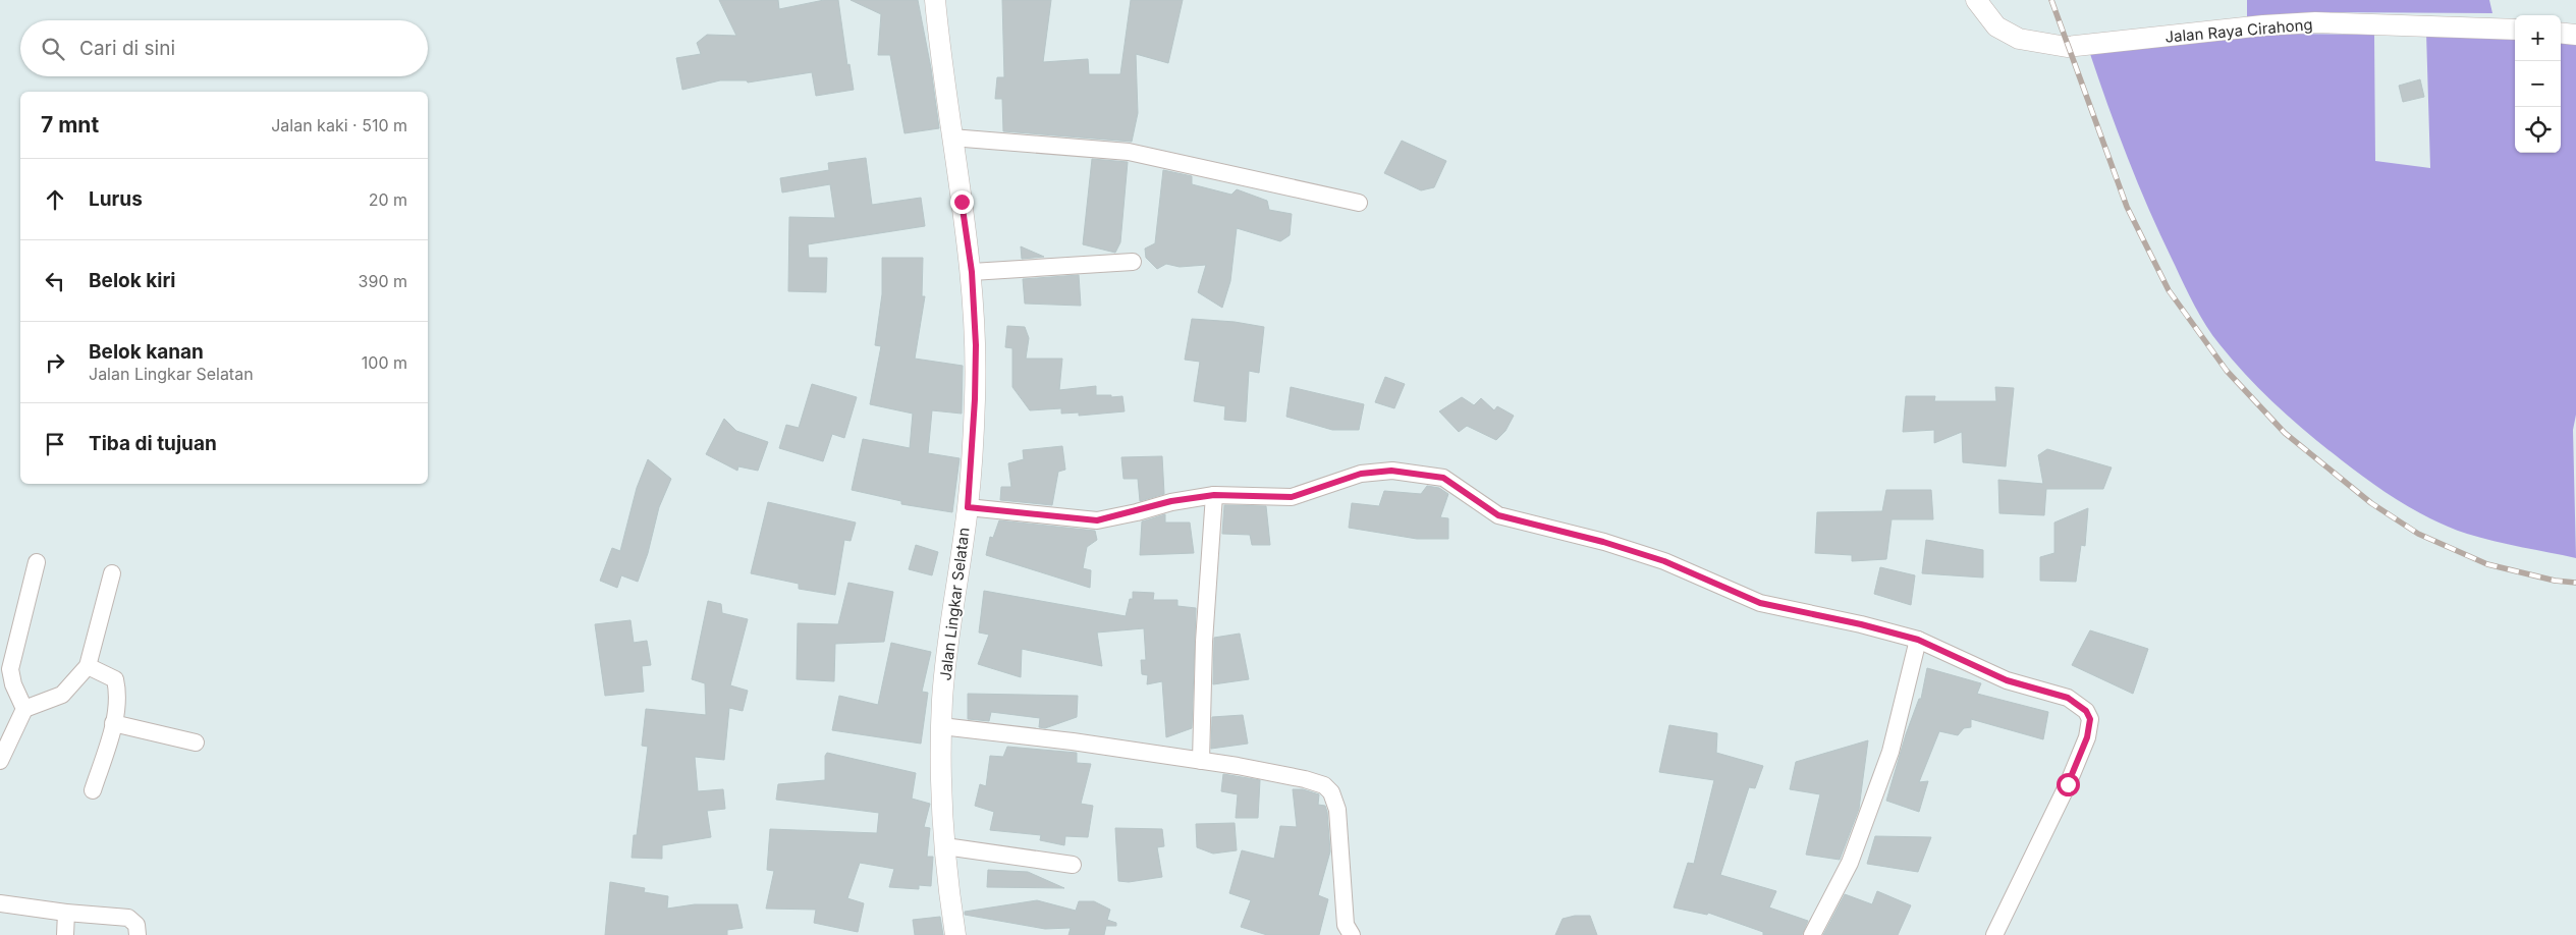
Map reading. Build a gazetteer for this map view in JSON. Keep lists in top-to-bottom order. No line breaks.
{"streets":{"street":["Jalan Raya Cirahong","Jalan Lingkar Selatan"]},"page":{"map_buttons":["+","−"],"search":"Cari di sini","heading":["7 mnt","Jalan kaki · 510 m"],"list":[["Lurus","20 m"],["Belok kiri","390 m"],["Belok kanan","Jalan Lingkar Selatan","100 m"],"Tiba di tujuan"]}}
